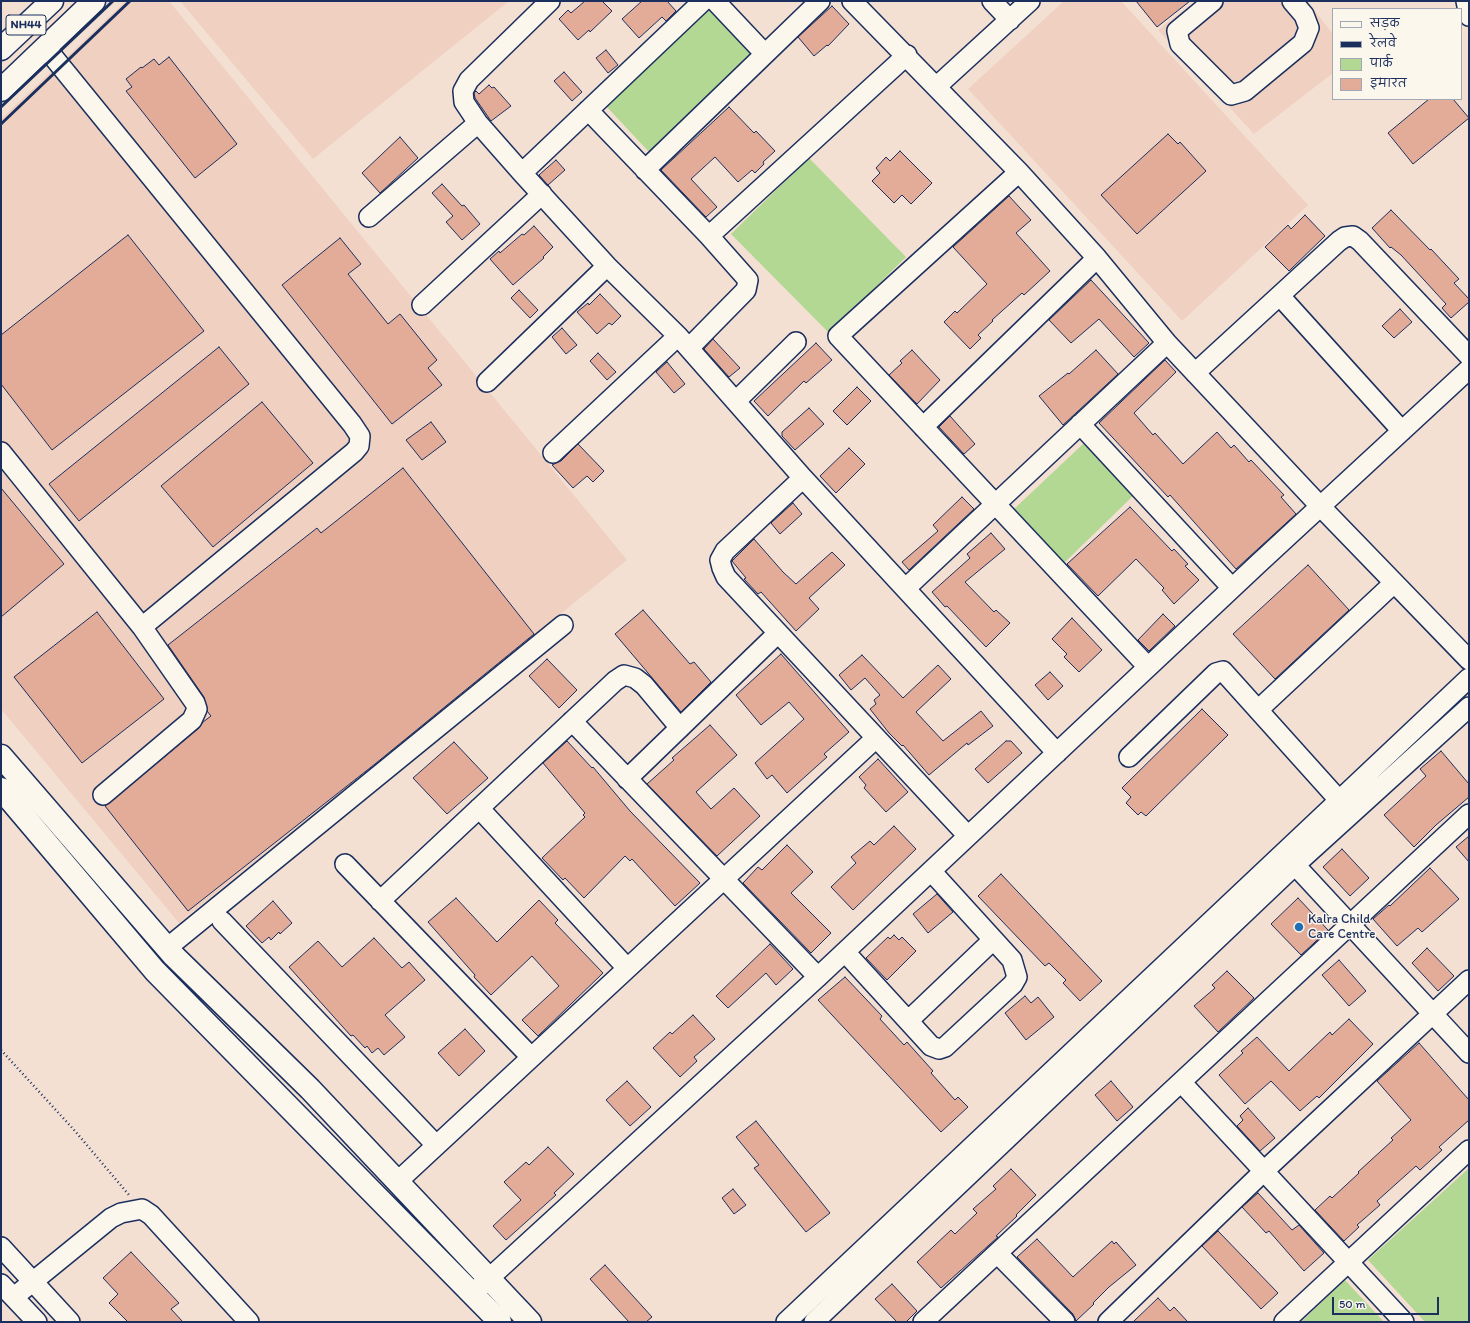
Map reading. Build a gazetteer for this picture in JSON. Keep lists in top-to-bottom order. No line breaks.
{"streets":{"main road":["NH44"]},"places":["Kalra Child Care Centre"],"legend":["सड़क","रेलवे","पार्क","इमारत"],"scale_bar":"50 m"}
